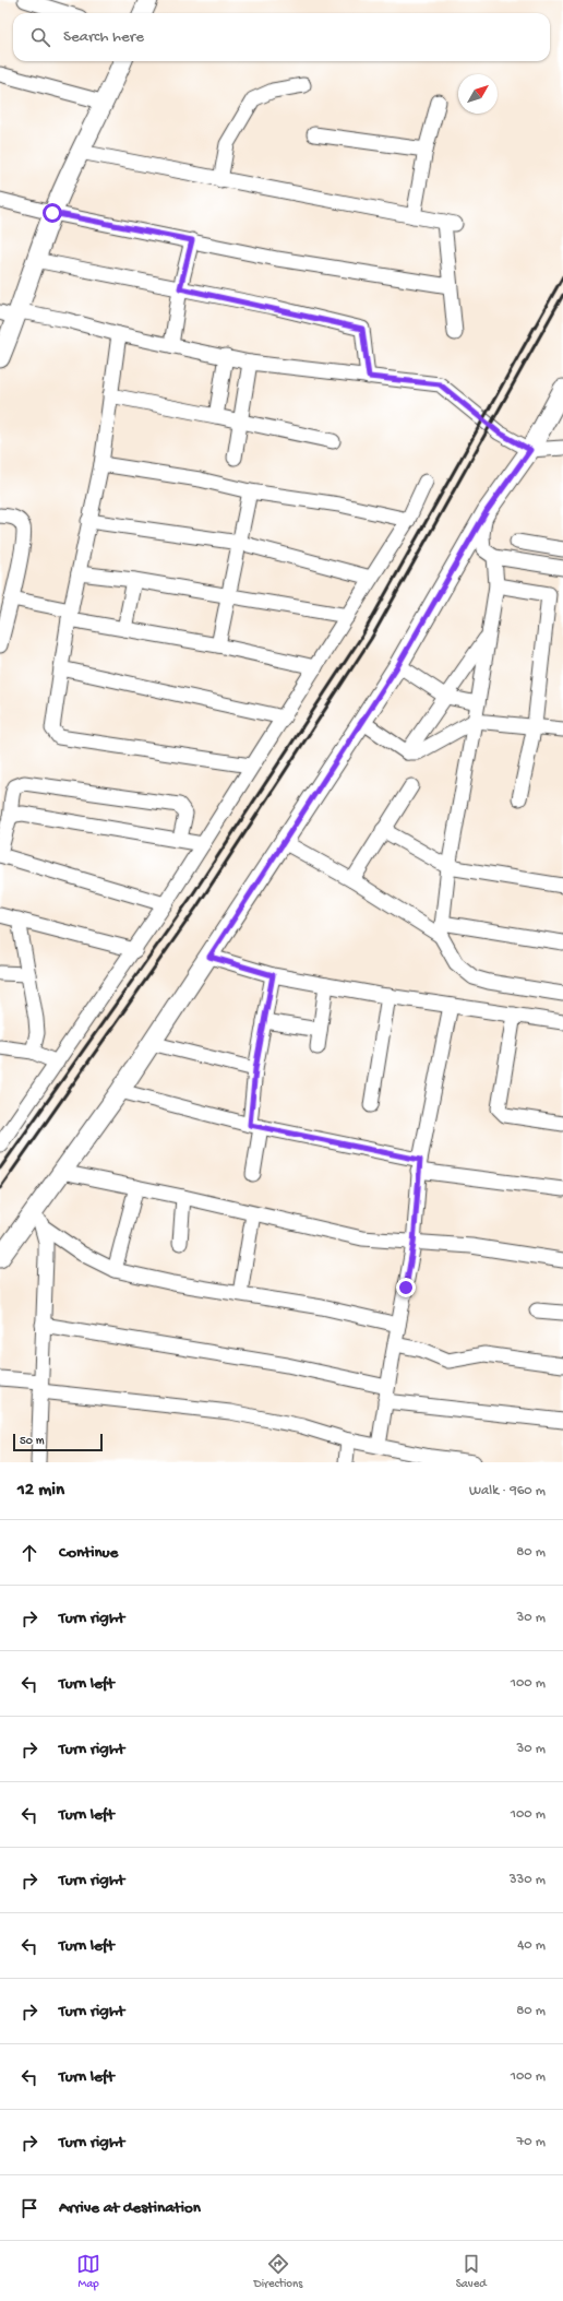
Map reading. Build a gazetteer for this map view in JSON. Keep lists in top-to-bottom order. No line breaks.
{"scale_bar":"50 m","north":"top right","page":{"search":"Search here","scale":"50 m","heading":["12 min","Walk · 960 m"],"list":[["Continue","80 m"],["Turn right","30 m"],["Turn left","100 m"],["Turn right","30 m"],["Turn left","100 m"],["Turn right","330 m"],["Turn left","40 m"],["Turn right","80 m"],["Turn left","100 m"],["Turn right","70 m"],"Arrive at destination"],"nav":["Map","Directions","Saved"]}}
